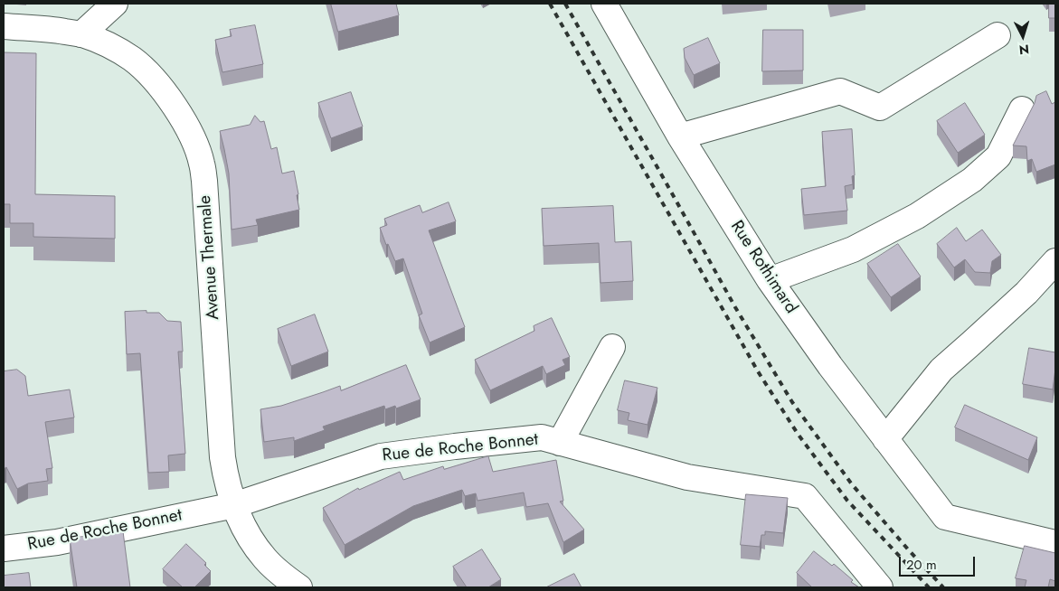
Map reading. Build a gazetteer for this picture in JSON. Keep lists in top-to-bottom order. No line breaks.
{"streets":{"street":["Avenue Thermale","Rue Rothimard","Rue de Roche Bonnet"]},"crossings":[["Avenue Thermale","Rue de Roche Bonnet"]],"scale_bar":"20 m","north":"bottom"}
